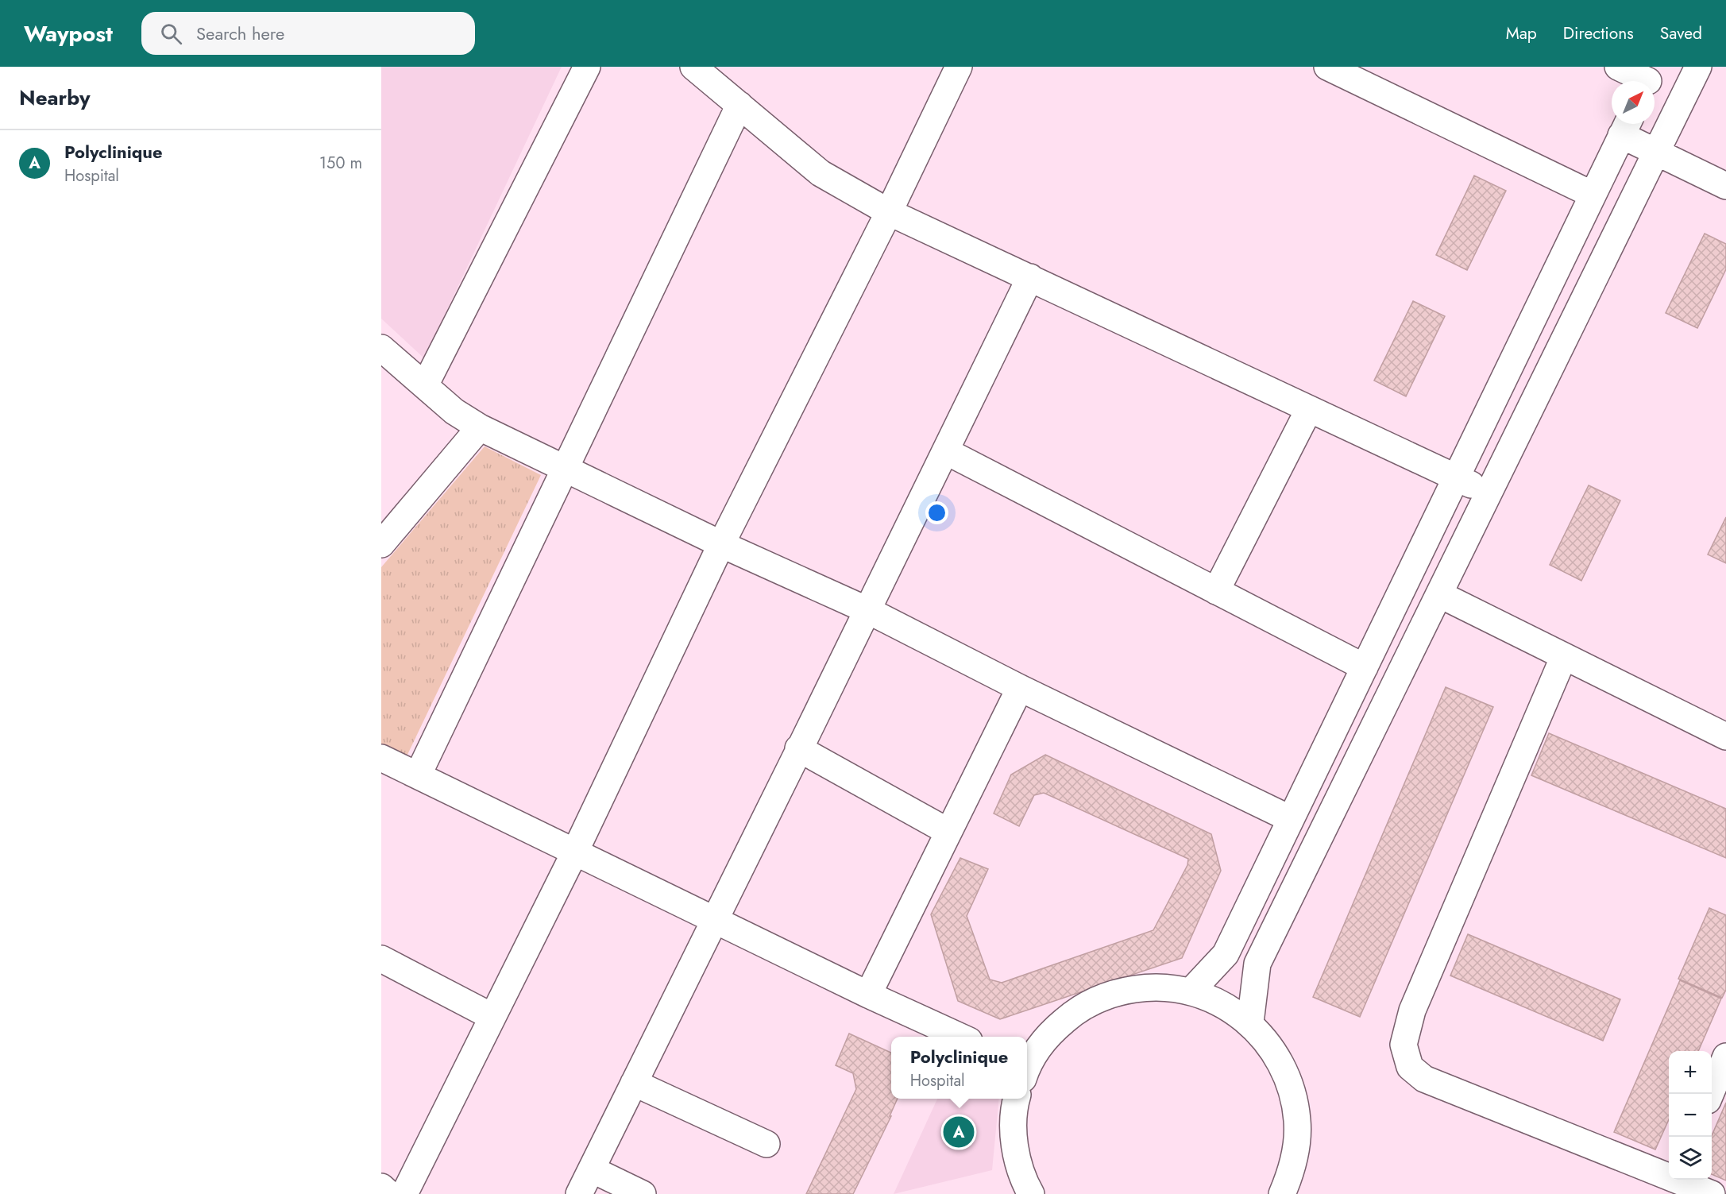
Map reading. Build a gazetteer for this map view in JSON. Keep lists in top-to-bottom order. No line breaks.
{"north":"top right","page":{"header":"Waypost","search":"Search here","nav":["Map","Directions","Saved"],"heading":"Nearby","list":[{"mark":"A","name":"Polyclinique","note":"Hospital","value":"150 m"}],"popup":["Polyclinique","Hospital"],"map_buttons":["+","−"],"pins":"A"}}
